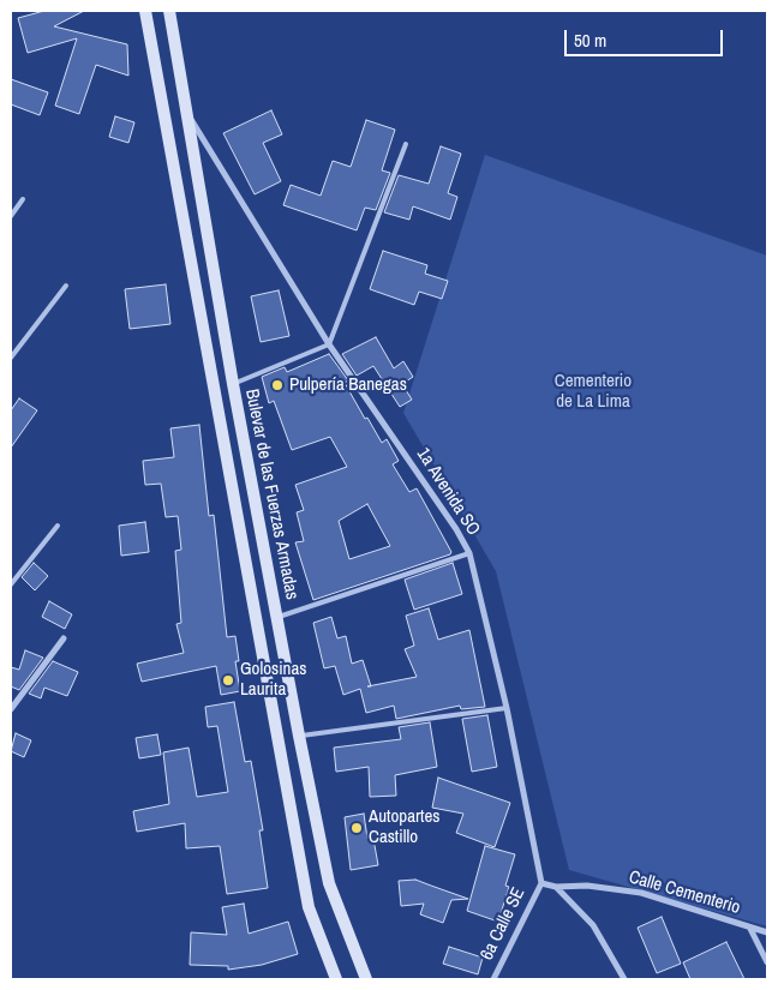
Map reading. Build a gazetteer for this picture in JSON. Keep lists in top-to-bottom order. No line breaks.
{"streets":{"street":["1a Avenida SO","Bulevar de las Fuerzas Armadas","Calle Cementerio","6a Calle SE"]},"crossings":[["1a Avenida SO","Bulevar de las Fuerzas Armadas"],["1a Avenida SO","6a Calle SE"]],"parks":["Cementerio de La Lima"],"places":["Pulpería Banegas","Golosinas Laurita","Autopartes Castillo"],"scale_bar":"50 m"}
